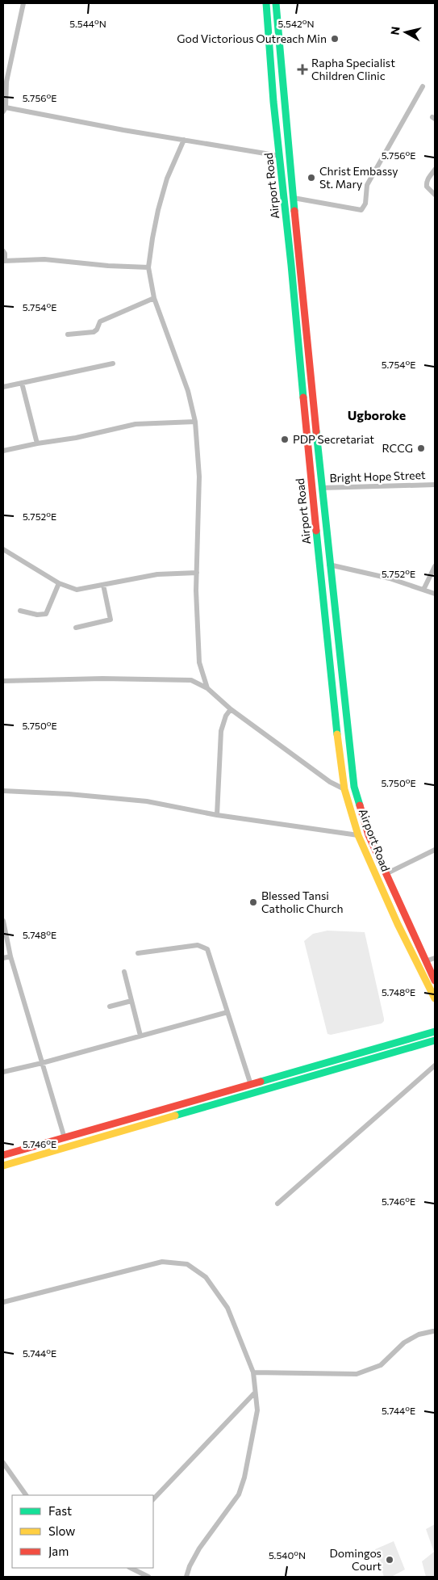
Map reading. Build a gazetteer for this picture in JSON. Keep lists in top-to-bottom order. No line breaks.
{"streets":{"main road":["Airport Road"],"street":["Bright Hope Street"]},"crossings":[["Airport Road","Bright Hope Street"]],"districts":["Ugboroke"],"places":{"other":["God Victorious Outreach Min","Christ Embassy St. Mary","PDP Secretariat","RCCG","Blessed Tansi Catholic Church","Domingos Court"],"health":["Rapha Specialist Children Clinic"]},"legend":["Fast","Slow","Jam"],"north":"left","coordinates":["5.544°N","5.542°N","5.756°E","5.754°E","5.752°E","5.750°E","5.748°E","5.746°E","5.744°E","5.540°N"]}
